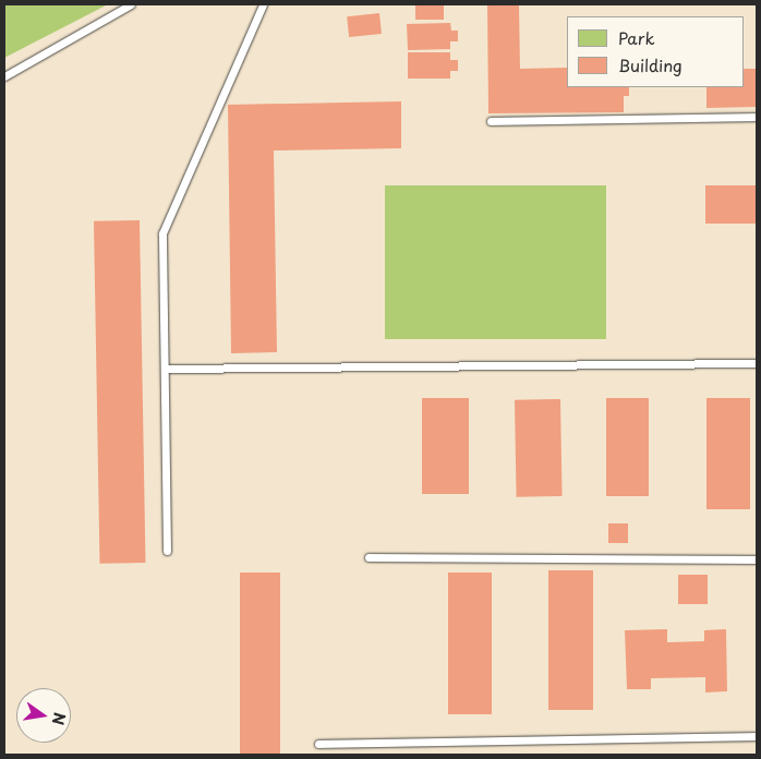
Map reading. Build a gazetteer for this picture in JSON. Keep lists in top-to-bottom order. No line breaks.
{"legend":["Park","Building"],"north":"right"}
